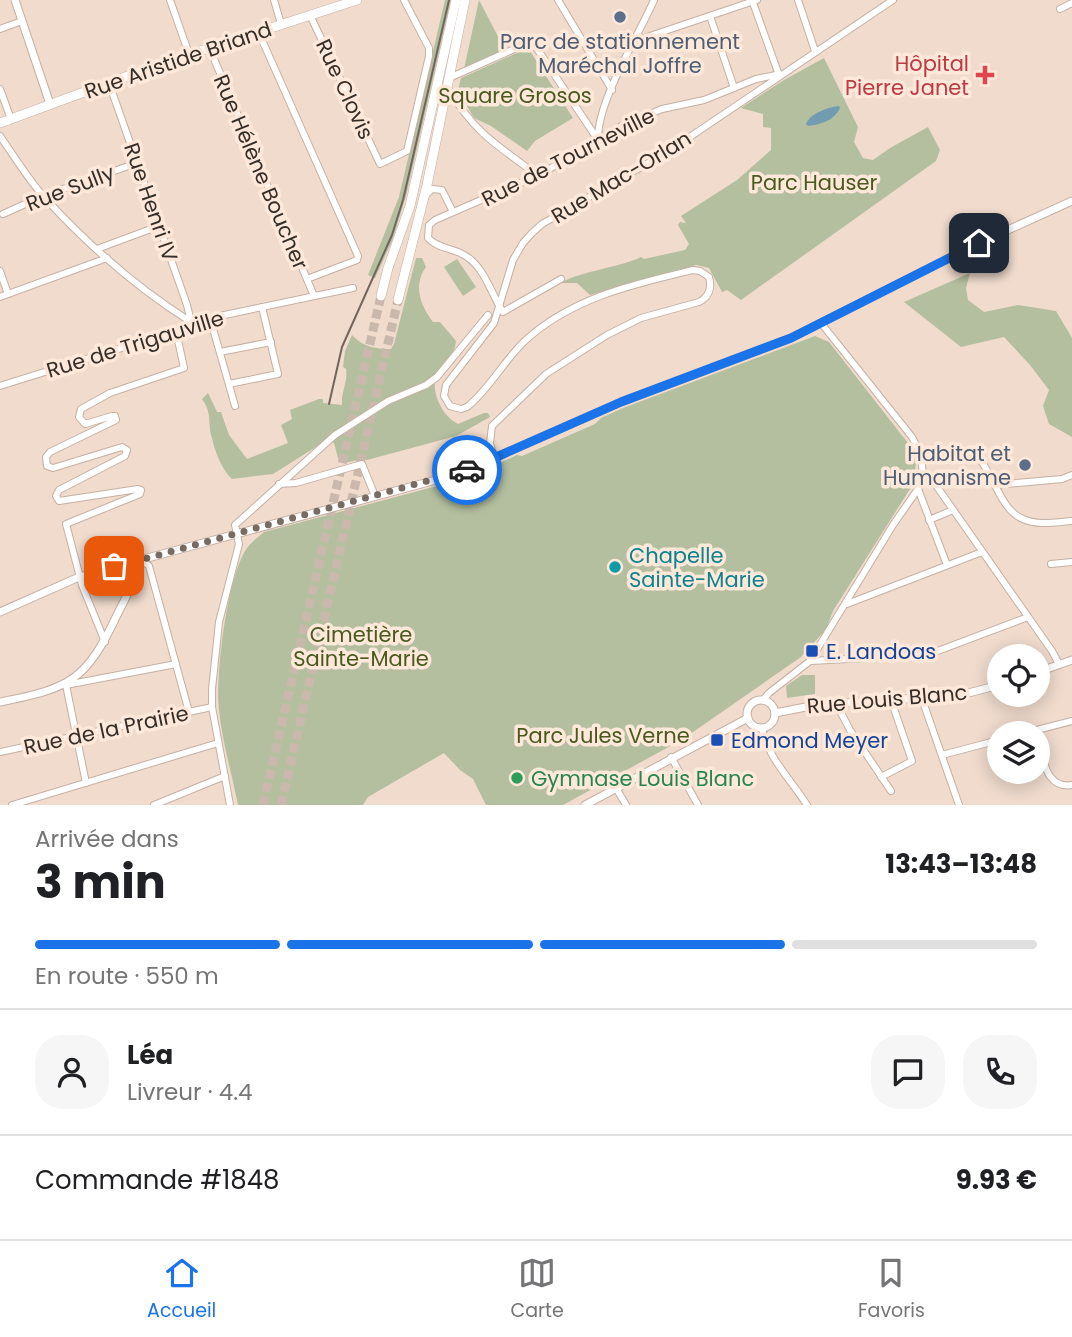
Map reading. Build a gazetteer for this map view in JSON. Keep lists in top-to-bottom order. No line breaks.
{"streets":{"main road":["Rue Aristide Briand"],"street":["Rue Clovis","Rue de Tourneville","Rue Hélène Boucher","Rue Mac-Orlan","Rue Sully","Rue Henri IV","Rue de Trigauville","Rue Louis Blanc","Rue de la Prairie"]},"crossings":[["Rue Aristide Briand","Rue Clovis"],["Rue Aristide Briand","Rue Hélène Boucher"],["Rue Aristide Briand","Rue Henri IV"],["Rue de Tourneville","Rue Mac-Orlan"],["Rue Hélène Boucher","Rue de Trigauville"],["Rue Sully","Rue Henri IV"],["Rue Henri IV","Rue de Trigauville"]],"parks":["Square Grosos","Parc Hauser","Cimetière Sainte-Marie","Parc Jules Verne"],"places":{"other":["Parc de stationnement Maréchal Joffre","Habitat et Humanisme","Chapelle Sainte-Marie","Gymnase Louis Blanc"],"health":["Hôpital Pierre Janet"],"transit":["E. Landoas","Edmond Meyer"]},"page":{"heading":["3 min","Arrivée dans","13:43–13:48"],"panel":["Léa","Livreur · 4.4","Commande #1848","9.93 €"],"bar":"En route · 550 m","tabs":["Accueil","Carte","Favoris"]}}
